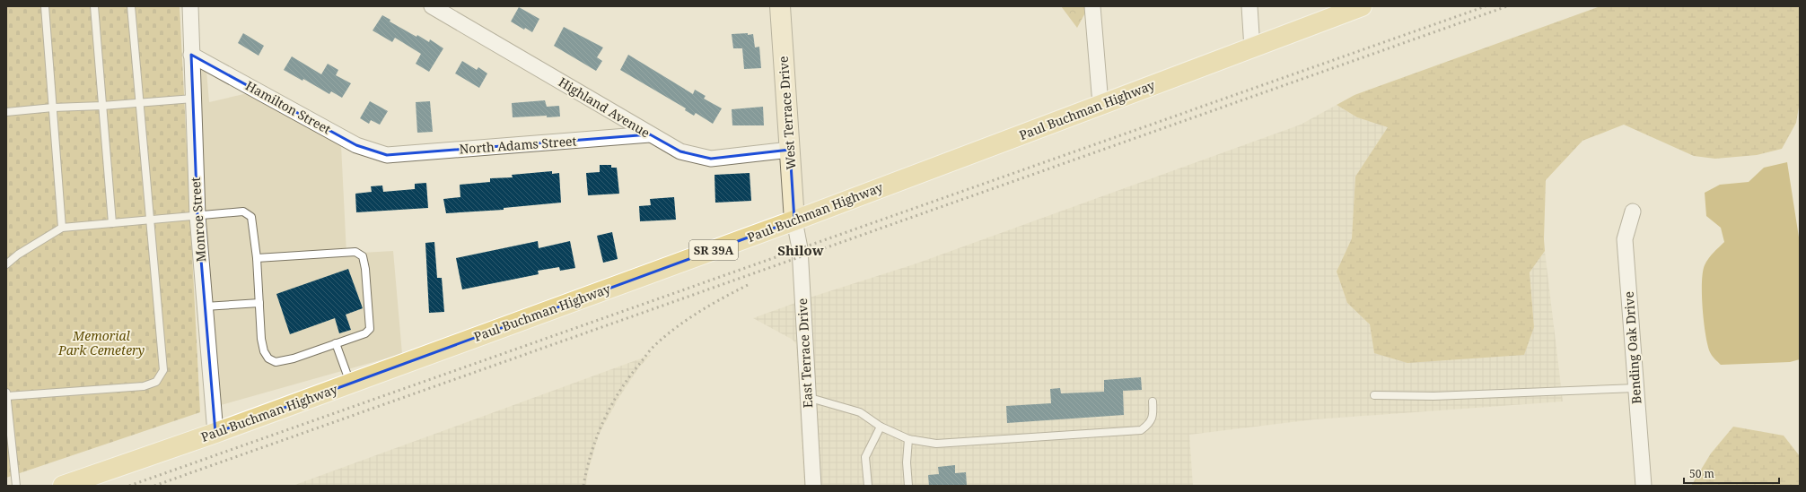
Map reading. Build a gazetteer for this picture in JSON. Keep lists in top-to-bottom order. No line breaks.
{"streets":{"main road":["Paul Buchman Highway","SR 39A"],"street":["Hamilton Street","Highland Avenue","West Terrace Drive","North Adams Street","Monroe Street","Bending Oak Drive","East Terrace Drive"]},"crossings":[["Hamilton Street","North Adams Street"],["Hamilton Street","Monroe Street"],["Highland Avenue","West Terrace Drive"],["Highland Avenue","North Adams Street"],["Paul Buchman Highway","West Terrace Drive"],["Paul Buchman Highway","Monroe Street"],["Paul Buchman Highway","East Terrace Drive"],["West Terrace Drive","East Terrace Drive"]],"districts":["Shilow"],"parks":["Memorial Park Cemetery"],"scale_bar":"50 m"}
